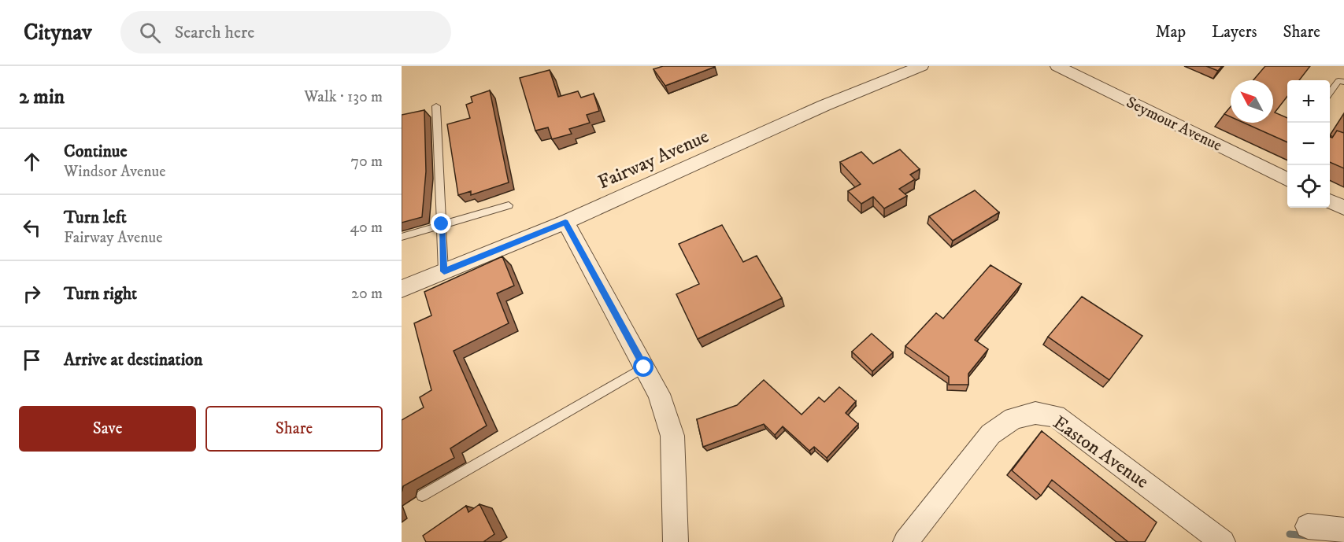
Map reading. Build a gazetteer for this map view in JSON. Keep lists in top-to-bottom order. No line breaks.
{"streets":{"street":["Seymour Avenue","Fairway Avenue","Easton Avenue"]},"north":"top left","page":{"header":"Citynav","search":"Search here","nav":["Map","Layers","Share"],"heading":["2 min","Walk · 130 m"],"map_buttons":["+","−"],"list":[["Continue","Windsor Avenue","70 m"],["Turn left","Fairway Avenue","40 m"],["Turn right","20 m"],"Arrive at destination"],"buttons":["Save","Share"]}}
